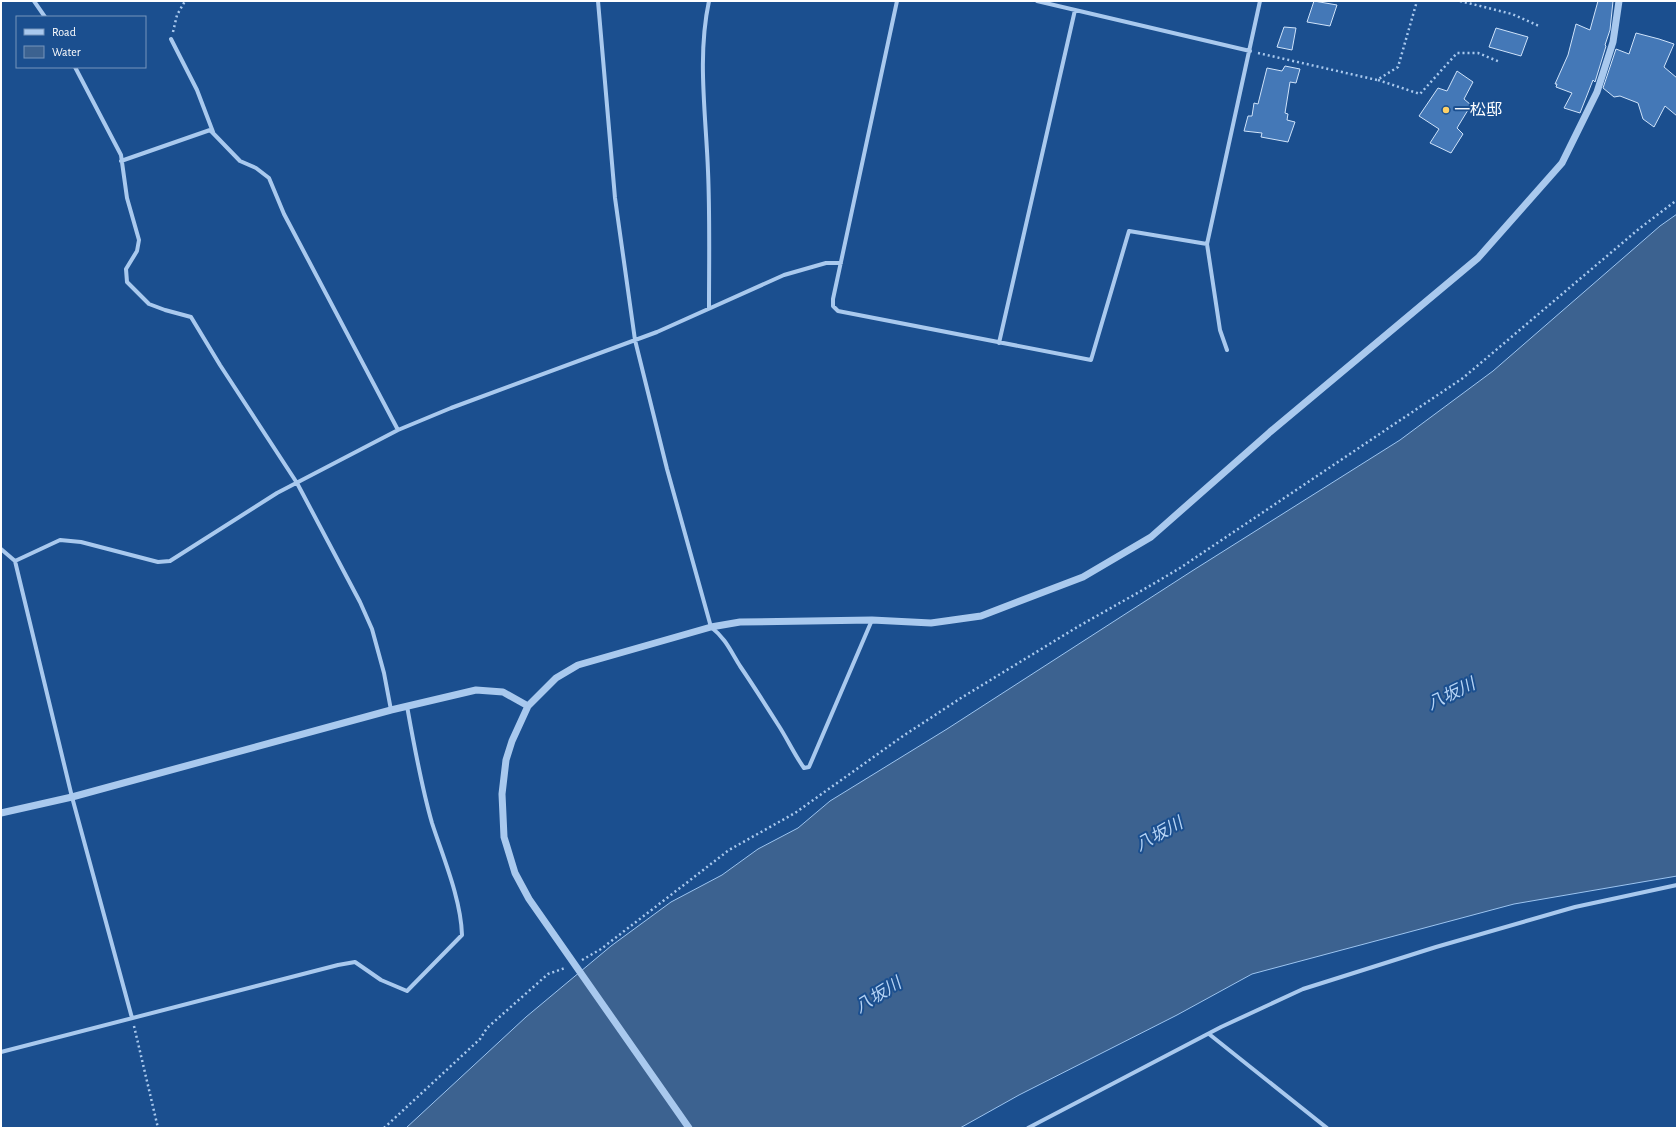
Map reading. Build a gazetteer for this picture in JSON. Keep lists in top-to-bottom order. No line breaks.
{"water":["八坂川"],"places":["一松邸"],"legend":["Road","Water"]}
